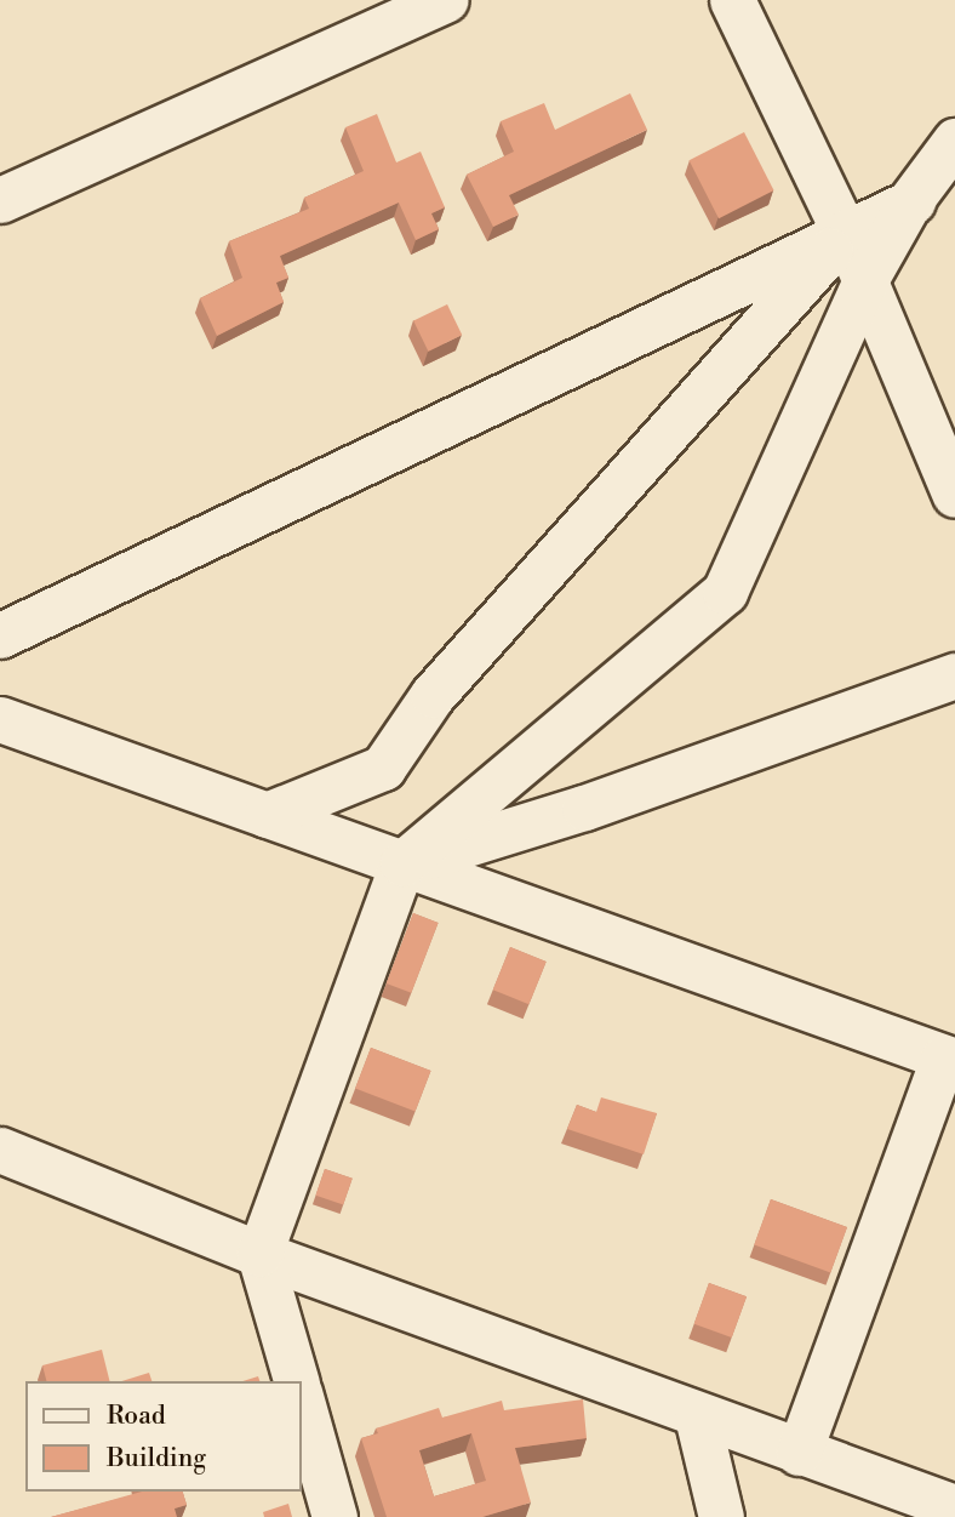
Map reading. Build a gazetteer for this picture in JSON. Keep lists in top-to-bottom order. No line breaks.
{"legend":["Road","Building"]}
